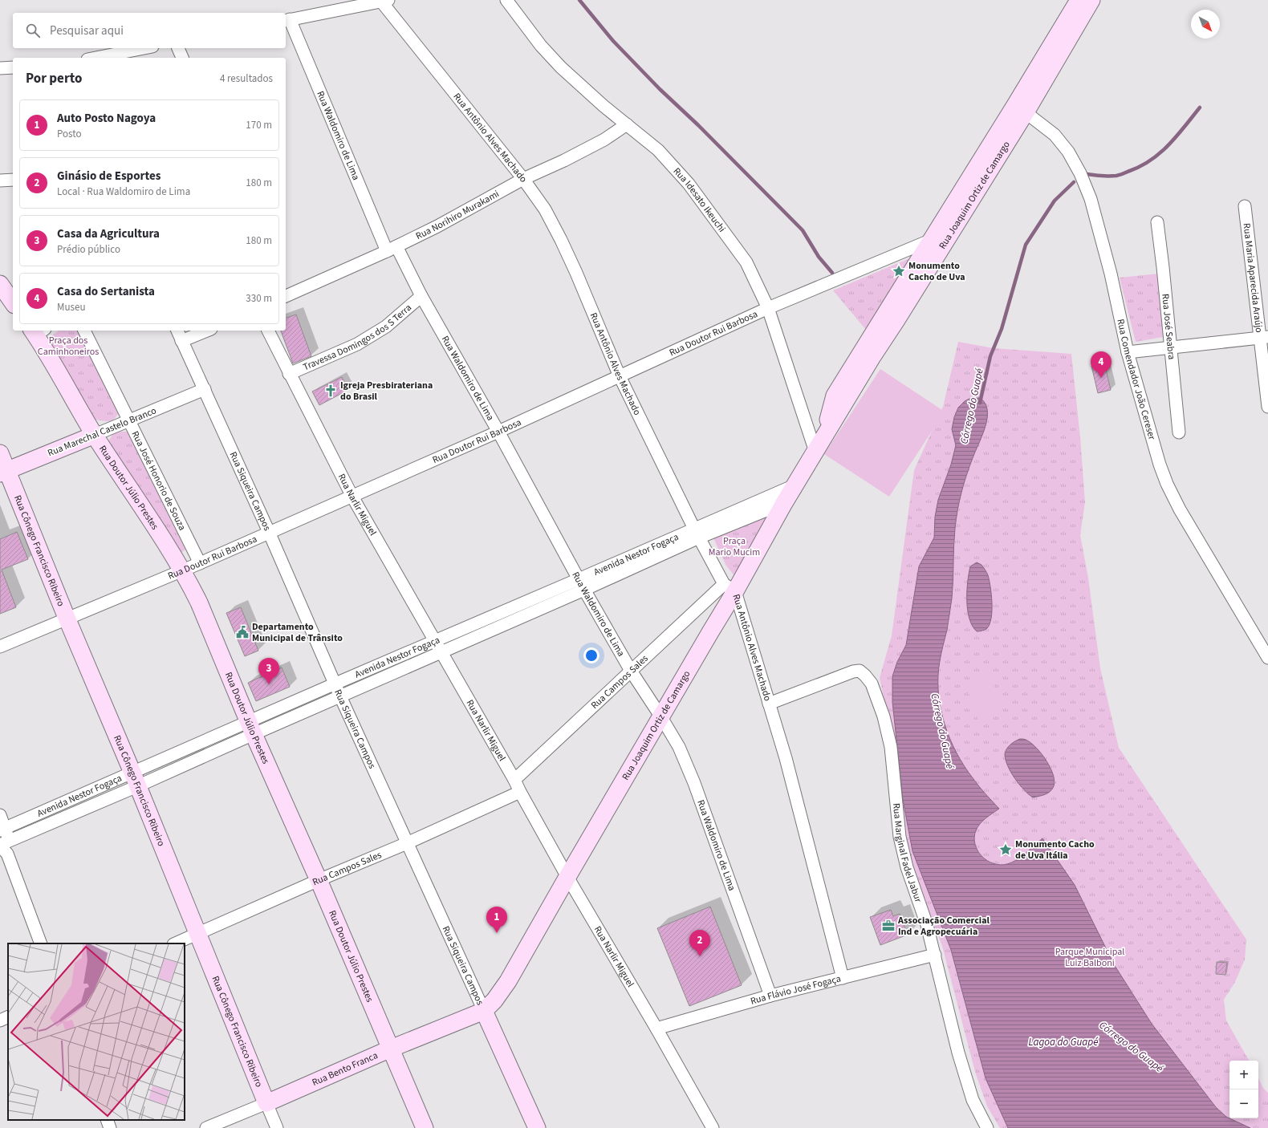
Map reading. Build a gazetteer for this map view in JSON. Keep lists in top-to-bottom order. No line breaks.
{"streets":{"main road":["Rua Joaquim Ortiz de Camargo","Rua Marechal Castelo Branco","Rua Doutor Júlio Prestes","Rua Siqueira Campos","Rua Cônego Francisco Ribeiro","Rua Bento Franca"],"street":["Rua Waldomiro de Lima","Rua Antônio Alves Machado","Rua Idesato Ikeuchi","Rua Norihiro Murakami","Rua Maria Aparecida Araújo","Rua José Seabra","Rua Doutor Rui Barbosa","Travessa Domingos dos S Terra","Rua Comendador João Cereser","Rua José Honorio de Souza","Rua Narlir Miguel","Avenida Nestor Fogaça","Rua Campos Sales","Rua Marginal Fadel Jabur","Rua Flávio José Fogaça"]},"crossings":[["Rua Waldomiro de Lima","Rua Joaquim Ortiz de Camargo"],["Rua Waldomiro de Lima","Rua Norihiro Murakami"],["Rua Waldomiro de Lima","Rua Doutor Rui Barbosa"],["Rua Waldomiro de Lima","Travessa Domingos dos S Terra"],["Rua Waldomiro de Lima","Avenida Nestor Fogaça"],["Rua Waldomiro de Lima","Rua Campos Sales"],["Rua Waldomiro de Lima","Rua Flávio José Fogaça"],["Rua Antônio Alves Machado","Rua Joaquim Ortiz de Camargo"],["Rua Antônio Alves Machado","Rua Norihiro Murakami"],["Rua Antônio Alves Machado","Rua Doutor Rui Barbosa"],["Rua Antônio Alves Machado","Avenida Nestor Fogaça"],["Rua Antônio Alves Machado","Rua Campos Sales"],["Rua Antônio Alves Machado","Rua Marginal Fadel Jabur"],["Rua Antônio Alves Machado","Rua Flávio José Fogaça"],["Rua Joaquim Ortiz de Camargo","Rua Idesato Ikeuchi"],["Rua Joaquim Ortiz de Camargo","Rua Doutor Rui Barbosa"],["Rua Joaquim Ortiz de Camargo","Rua Comendador João Cereser"],["Rua Joaquim Ortiz de Camargo","Rua Siqueira Campos"],["Rua Joaquim Ortiz de Camargo","Rua Narlir Miguel"],["Rua Joaquim Ortiz de Camargo","Avenida Nestor Fogaça"],["Rua Joaquim Ortiz de Camargo","Rua Campos Sales"],["Rua Joaquim Ortiz de Camargo","Rua Bento Franca"],["Rua Idesato Ikeuchi","Rua Norihiro Murakami"],["Rua Idesato Ikeuchi","Rua Doutor Rui Barbosa"],["Rua Doutor Rui Barbosa","Rua José Honorio de Souza"],["Rua Doutor Rui Barbosa","Rua Doutor Júlio Prestes"],["Rua Doutor Rui Barbosa","Rua Siqueira Campos"],["Rua Doutor Rui Barbosa","Rua Narlir Miguel"],["Rua Doutor Rui Barbosa","Rua Cônego Francisco Ribeiro"],["Travessa Domingos dos S Terra","Rua Narlir Miguel"],["Rua Marechal Castelo Branco","Rua José Honorio de Souza"],["Rua Marechal Castelo Branco","Rua Doutor Júlio Prestes"],["Rua Marechal Castelo Branco","Rua Siqueira Campos"],["Rua Marechal Castelo Branco","Rua Cônego Francisco Ribeiro"],["Rua Doutor Júlio Prestes","Avenida Nestor Fogaça"],["Rua Doutor Júlio Prestes","Rua Campos Sales"],["Rua Doutor Júlio Prestes","Rua Bento Franca"],["Rua Siqueira Campos","Avenida Nestor Fogaça"],["Rua Siqueira Campos","Rua Campos Sales"],["Rua Siqueira Campos","Rua Bento Franca"],["Rua Narlir Miguel","Avenida Nestor Fogaça"],["Rua Narlir Miguel","Rua Campos Sales"],["Rua Narlir Miguel","Rua Flávio José Fogaça"],["Rua Cônego Francisco Ribeiro","Avenida Nestor Fogaça"],["Rua Cônego Francisco Ribeiro","Rua Campos Sales"],["Rua Cônego Francisco Ribeiro","Rua Bento Franca"],["Rua Marginal Fadel Jabur","Rua Flávio José Fogaça"]],"water":["Córrego do Guapé","Lagoa do Guapé"],"parks":["Praça dos Caminhoneiros","Praça Mario Mucim","Parque Municipal Luiz Balboni"],"places":{"place":["Monumento Cacho de Uva","Monumento Cacho de Uva Itália"],"church":["Igreja Presbirateriana do Brasil"],"public building":["Departamento Municipal de Trânsito"],"office":["Associação Comercial Ind e Agropecuária"]},"north":"bottom right","page":{"search":"Pesquisar aqui","heading":["Por perto","4 resultados"],"list":[{"mark":"1","name":"Auto Posto Nagoya","note":"Posto","value":"170 m"},{"mark":"2","name":"Ginásio de Esportes","note":"Local · Rua Waldomiro de Lima","value":"180 m"},{"mark":"3","name":"Casa da Agricultura","note":"Prédio público","value":"180 m"},{"mark":"4","name":"Casa do Sertanista","note":"Museu","value":"330 m"}],"pins":["4","3","1","2"],"map_buttons":["+","−"]}}
